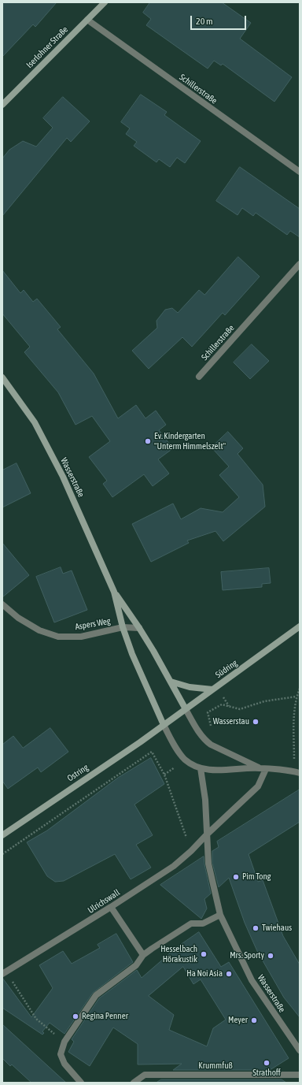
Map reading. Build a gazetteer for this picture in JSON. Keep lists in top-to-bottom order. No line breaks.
{"streets":{"main road":["Iserlohner Straße","Wasserstraße","Südring","Ostring"],"street":["Schillerstraße","Aspers Weg","Ulrichswall","Krummfuß"]},"crossings":[["Iserlohner Straße","Schillerstraße"],["Wasserstraße","Aspers Weg"],["Wasserstraße","Südring"],["Wasserstraße","Ostring"],["Wasserstraße","Ulrichswall"],["Südring","Ostring"]],"places":["Ev. Kindergarten \"Unterm Himmelszelt\"","Wasserstau","Pim Tong","Twiehaus","Hesselbach Hörakustik","Mrs. Sporty","Ha Noi Asia","Regina Penner","Meyer","Strathoff"],"scale_bar":"20 m"}
